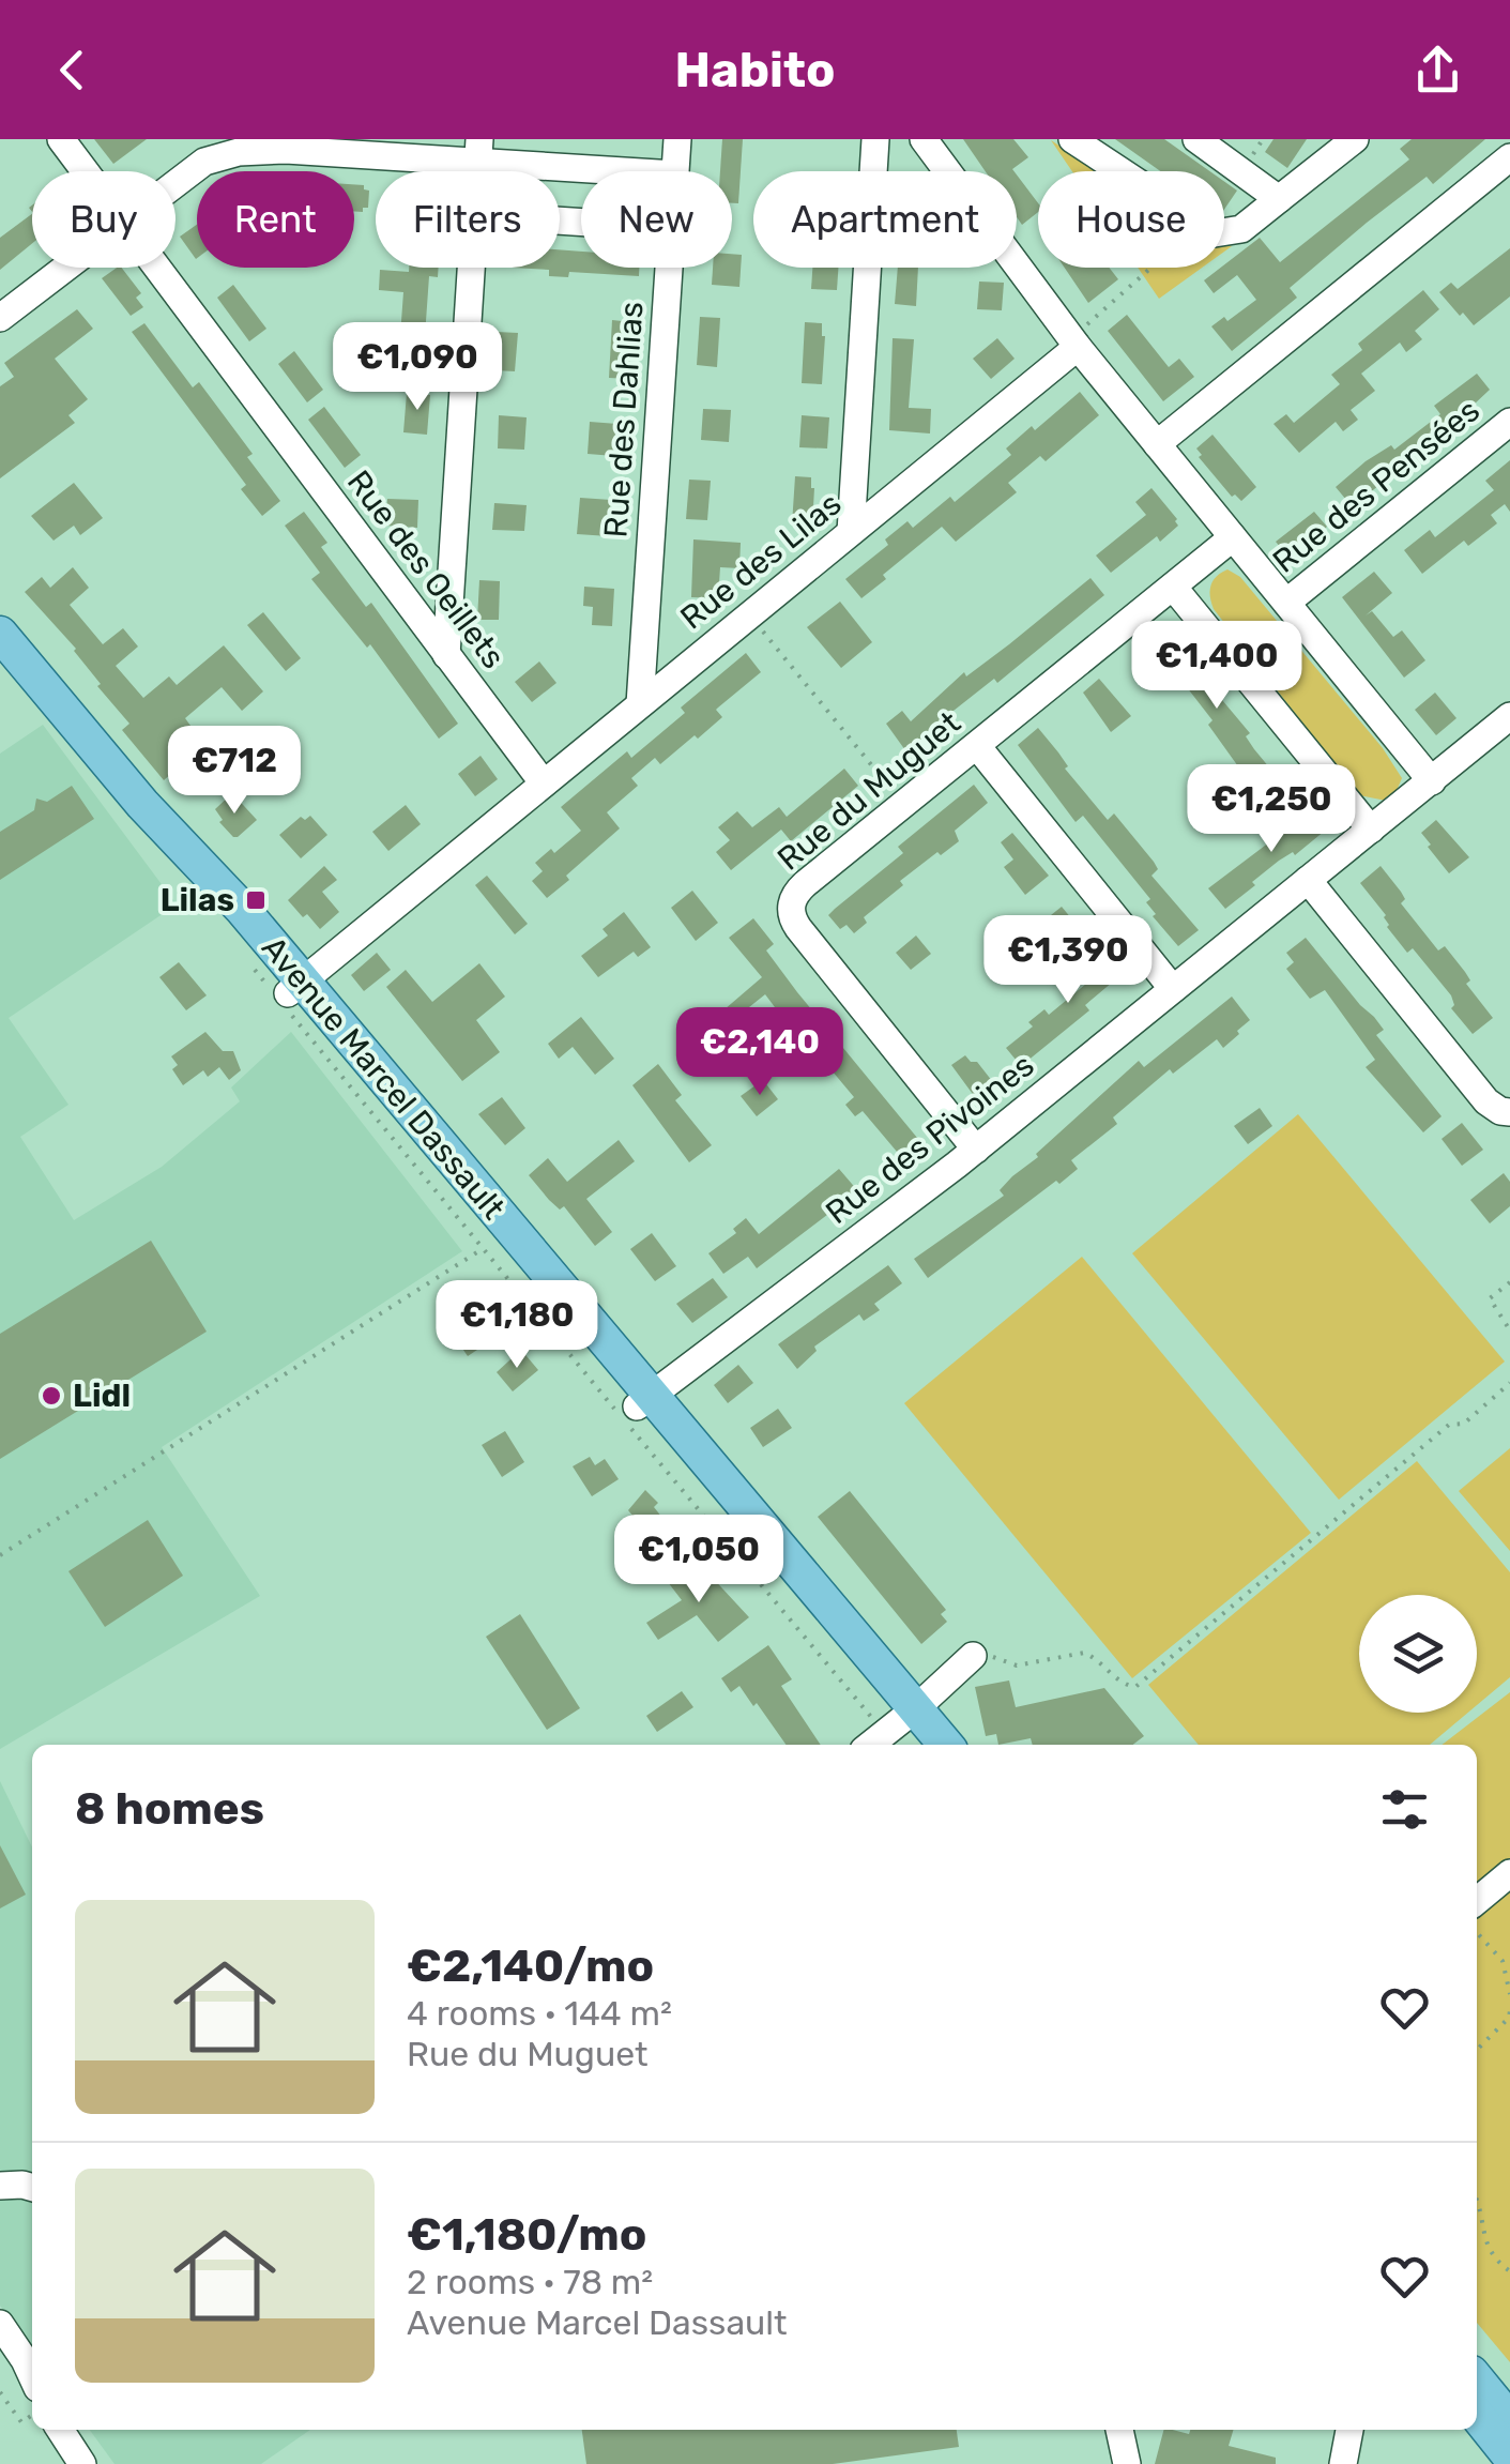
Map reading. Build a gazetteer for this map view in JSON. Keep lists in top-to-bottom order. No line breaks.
{"streets":{"main road":["Avenue Marcel Dassault"],"street":["Rue des Dahlias","Rue des Pensées","Rue des Lilas","Rue des Oeillets","Rue du Muguet","Rue des Pivoines"]},"crossings":[["Rue des Dahlias","Rue des Lilas"],["Rue des Lilas","Rue des Oeillets"],["Rue des Lilas","Avenue Marcel Dassault"],["Rue du Muguet","Rue des Pivoines"],["Avenue Marcel Dassault","Rue des Pivoines"]],"places":{"transit":["Lilas"],"other":["Lidl"]},"page":{"header":"Habito","chip":["Buy","Rent","Filters","New","Apartment","House"],"price":["€1,090","€1,400","€712","€1,250","€1,390","€2,140","€1,180","€1,050"],"heading":"8 homes","list":[{"name":"€2,140/mo","note":"4 rooms · 144 m² · Rue du Muguet"},{"name":"€1,180/mo","note":"2 rooms · 78 m² · Avenue Marcel Dassault"}]}}
